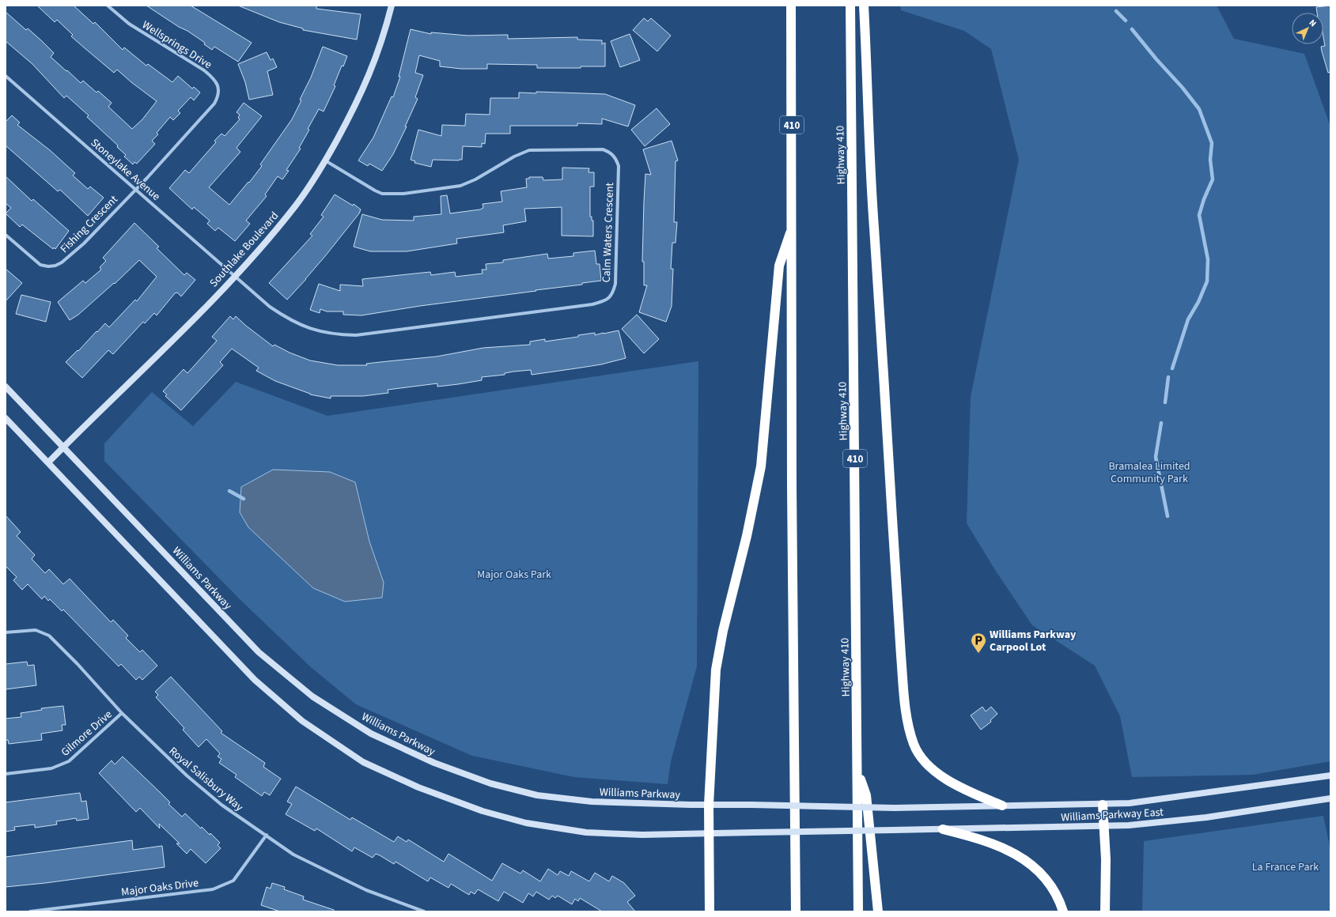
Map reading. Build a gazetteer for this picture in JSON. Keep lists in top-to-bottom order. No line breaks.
{"streets":{"highway":["410","Highway 410"],"main road":["Southlake Boulevard","Williams Parkway","Williams Parkway East"],"street":["Wellsprings Drive","Stoneylake Avenue","Fishing Crescent","Calm Waters Crescent","Gilmore Drive","Royal Salisbury Way","Major Oaks Drive"]},"crossings":[["Wellsprings Drive","Stoneylake Avenue"],["Wellsprings Drive","Fishing Crescent"],["Stoneylake Avenue","Fishing Crescent"],["Stoneylake Avenue","Calm Waters Crescent"],["Stoneylake Avenue","Southlake Boulevard"],["Calm Waters Crescent","Southlake Boulevard"],["Southlake Boulevard","Williams Parkway"],["Williams Parkway","Williams Parkway East"],["Gilmore Drive","Royal Salisbury Way"],["Royal Salisbury Way","Major Oaks Drive"]],"parks":["Bramalea Limited Community Park","Major Oaks Park","La France Park"],"places":{"parking":["Williams Parkway Carpool Lot"]},"north":"top right"}
